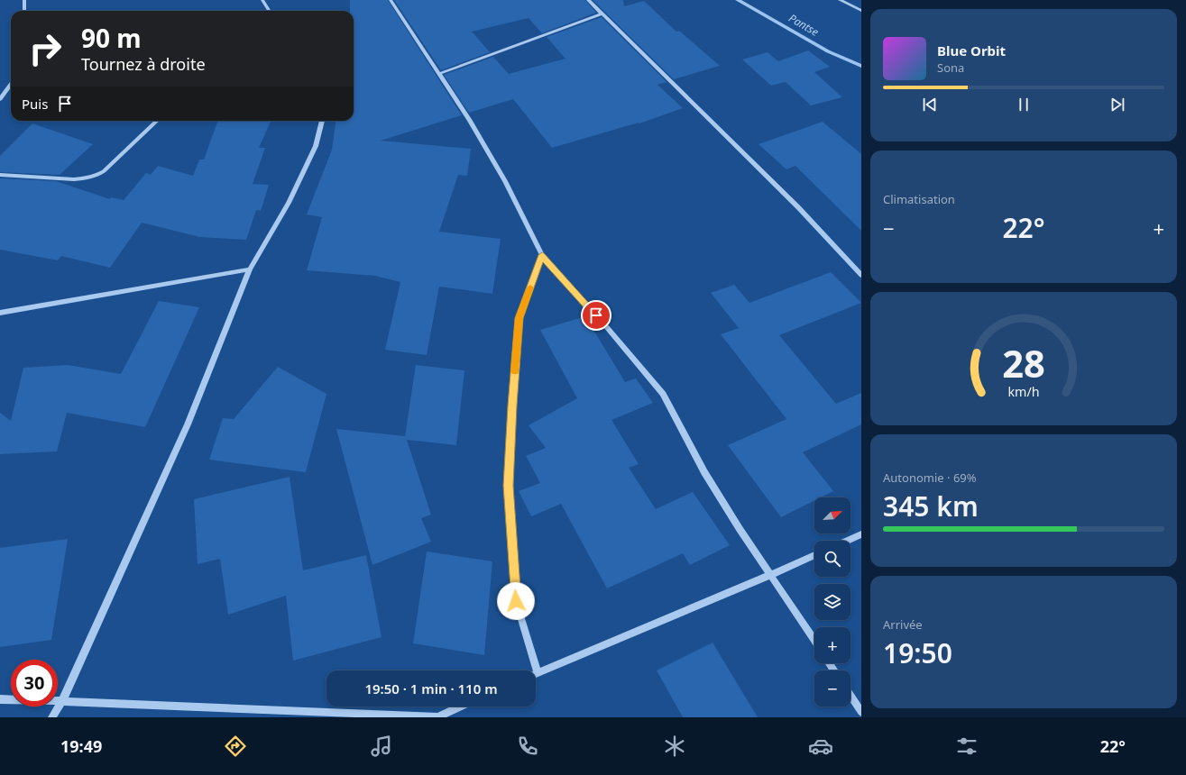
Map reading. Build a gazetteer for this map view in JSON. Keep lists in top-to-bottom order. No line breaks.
{"water":["Pantse"],"north":"top right","page":{"turn":["90 m","Tournez à droite"],"song":["Blue Orbit","Sona"],"then":"Puis","tile":["Climatisation",["Autonomie · 69%","345 km"],["Arrivée","19:50"]],"heat":["−","22°","+"],"map_buttons":["+","−"],"limit":"30","trip":"19:50 · 1 min · 110 m","tabs":["19:49","22°"],"gauge":["28","km/h"]}}
